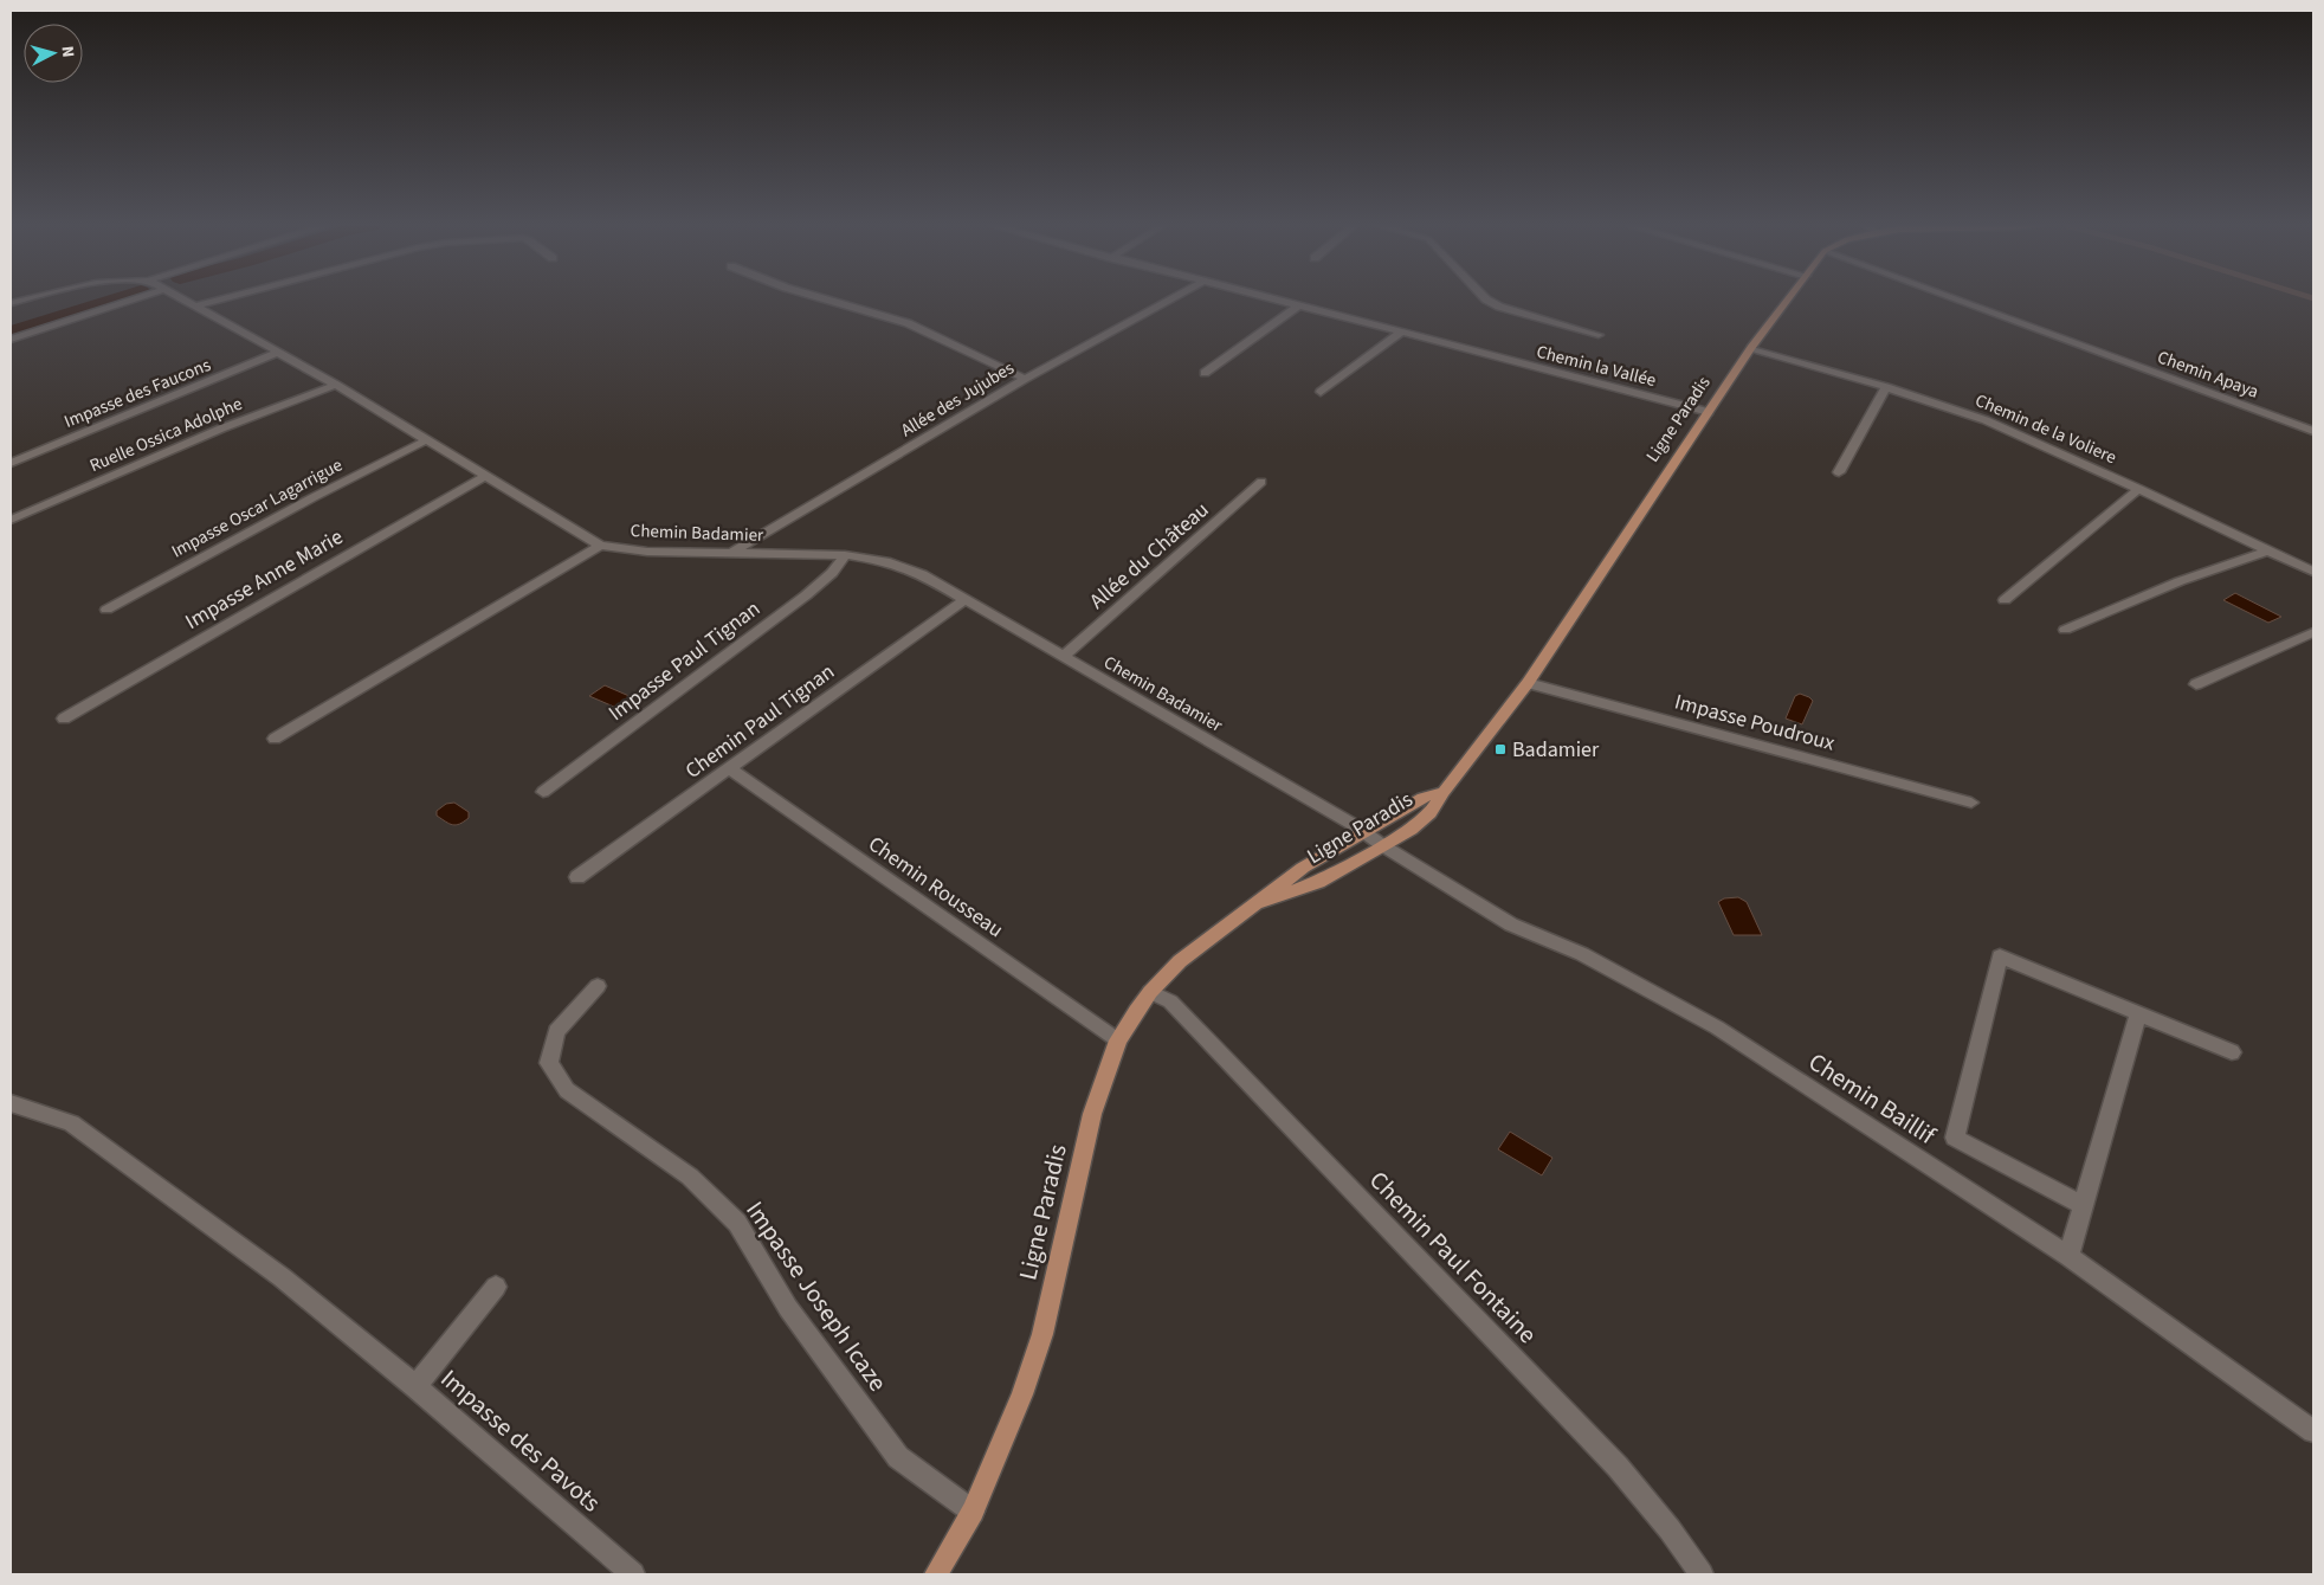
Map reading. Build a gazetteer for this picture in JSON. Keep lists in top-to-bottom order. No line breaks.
{"streets":{"main road":["Ligne Paradis"],"street":["Chemin la Vallée","Chemin Apaya","Impasse des Faucons","Allée des Jujubes","Chemin de la Voliere","Ruelle Ossica Adolphe","Impasse Oscar Lagarrigue","Chemin Badamier","Allée du Château","Impasse Anne Marie","Impasse Paul Tignan","Chemin Paul Tignan","Impasse Poudroux","Chemin Rousseau","Chemin Baillif","Chemin Paul Fontaine","Impasse Joseph Icaze","Impasse des Pavots"]},"crossings":[["Chemin la Vallée","Ligne Paradis"],["Impasse des Faucons","Chemin Badamier"],["Allée des Jujubes","Chemin Badamier"],["Ligne Paradis","Chemin de la Voliere"],["Ligne Paradis","Chemin Badamier"],["Ligne Paradis","Impasse Poudroux"],["Ligne Paradis","Chemin Rousseau"],["Ligne Paradis","Chemin Baillif"],["Ligne Paradis","Chemin Paul Fontaine"],["Ligne Paradis","Impasse Joseph Icaze"],["Ruelle Ossica Adolphe","Chemin Badamier"],["Impasse Oscar Lagarrigue","Chemin Badamier"],["Chemin Badamier","Allée du Château"],["Chemin Badamier","Impasse Anne Marie"],["Chemin Badamier","Impasse Paul Tignan"],["Chemin Badamier","Chemin Paul Tignan"],["Chemin Badamier","Chemin Baillif"],["Chemin Paul Tignan","Chemin Rousseau"]],"places":{"transit":["Badamier"]},"north":"right"}
